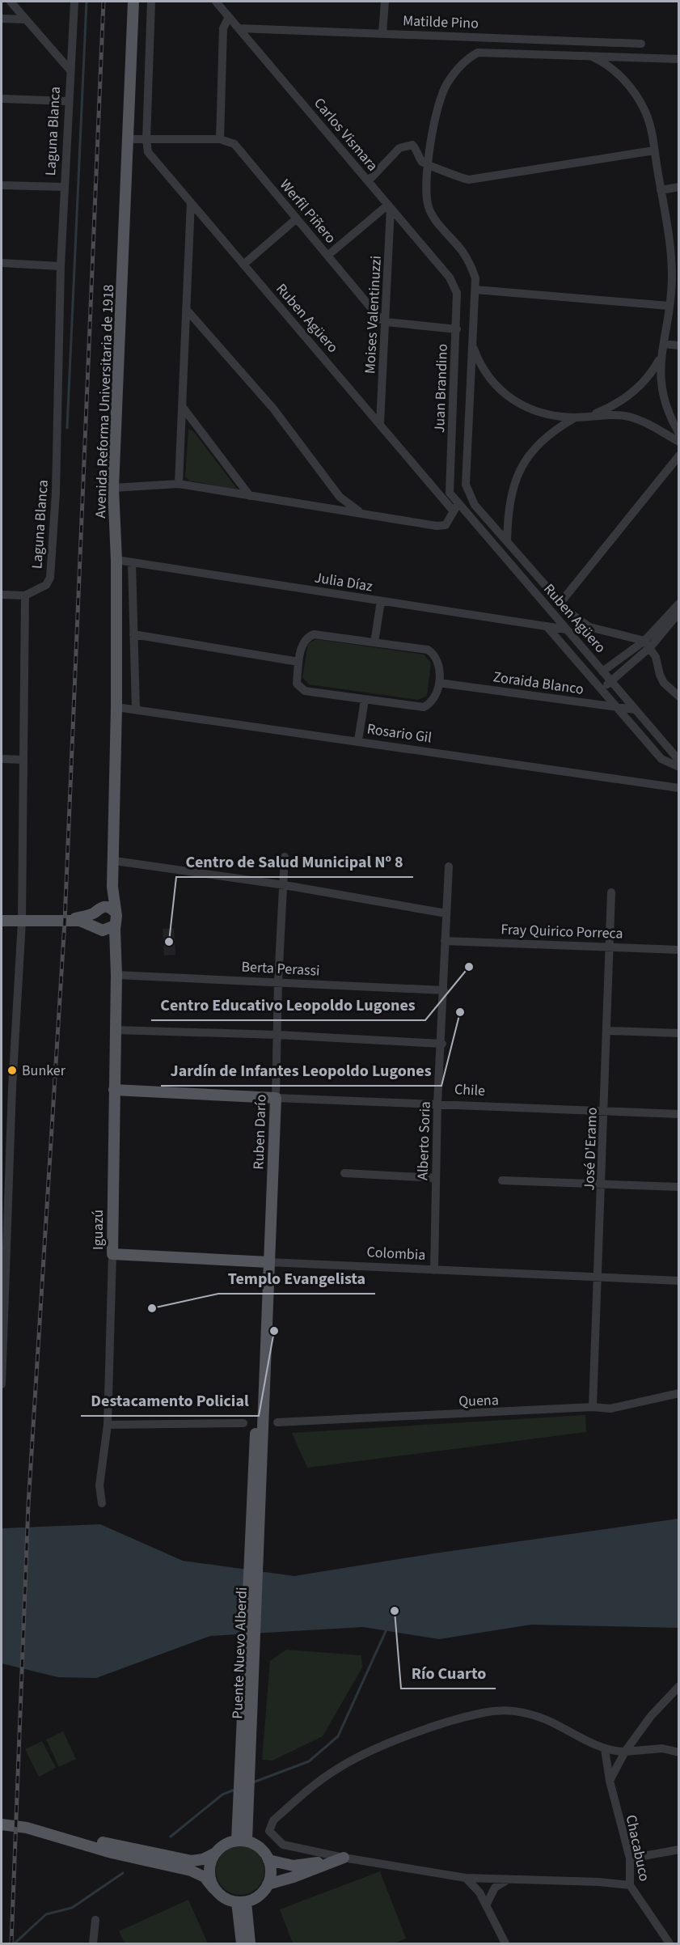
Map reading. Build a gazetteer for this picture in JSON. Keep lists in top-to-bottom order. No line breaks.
{"streets":{"main road":["Avenida Reforma Universitaria de 1918","Chile","Ruben Darío","Iguazú","Colombia","Puente Nuevo Alberdi"],"street":["Matilde Pino","Laguna Blanca","Carlos Vismara","Werfil Piñero","Moises Valentinuzzi","Ruben Agüero","Juan Brandino","Julia Díaz","Zoraida Blanco","Rosario Gil","Fray Quirico Porreca","Berta Perassi","Alberto Soria","José D'Eramo","Quena","Chacabuco"]},"crossings":[["Matilde Pino","Carlos Vismara"],["Carlos Vismara","Moises Valentinuzzi"],["Carlos Vismara","Juan Brandino"],["Werfil Piñero","Moises Valentinuzzi"],["Moises Valentinuzzi","Ruben Agüero"],["Ruben Agüero","Juan Brandino"],["Ruben Agüero","Julia Díaz"],["Ruben Agüero","Zoraida Blanco"],["Avenida Reforma Universitaria de 1918","Julia Díaz"],["Avenida Reforma Universitaria de 1918","Rosario Gil"],["Fray Quirico Porreca","Alberto Soria"],["Fray Quirico Porreca","José D'Eramo"],["Berta Perassi","Ruben Darío"],["Berta Perassi","Alberto Soria"],["Berta Perassi","Iguazú"],["Chile","Ruben Darío"],["Chile","Alberto Soria"],["Chile","José D'Eramo"],["Chile","Iguazú"],["Ruben Darío","Colombia"],["Ruben Darío","Puente Nuevo Alberdi"],["Alberto Soria","Colombia"],["José D'Eramo","Colombia"],["José D'Eramo","Quena"],["Iguazú","Colombia"]],"places":["Centro de Salud Municipal Nº 8","Centro Educativo Leopoldo Lugones","Jardín de Infantes Leopoldo Lugones","Bunker","Templo Evangelista","Destacamento Policial","Río Cuarto"]}
